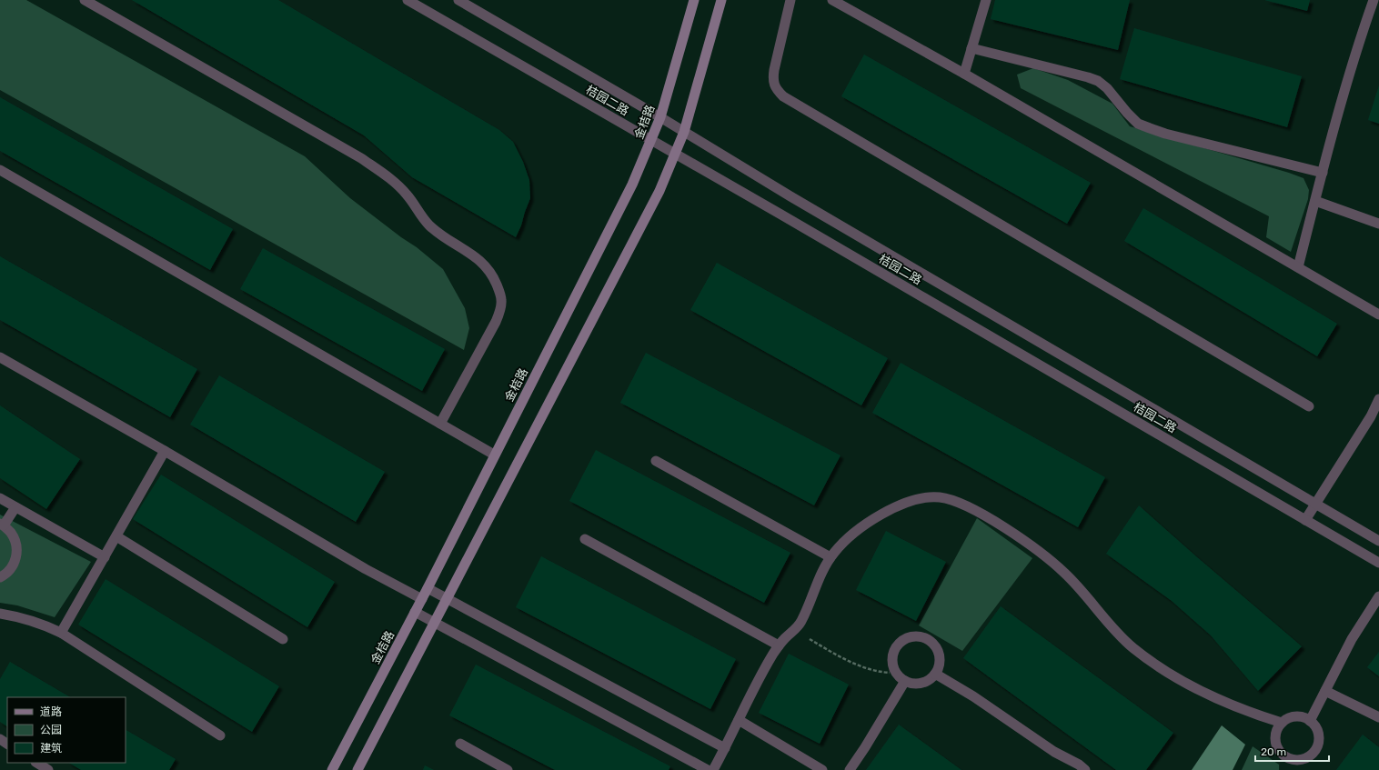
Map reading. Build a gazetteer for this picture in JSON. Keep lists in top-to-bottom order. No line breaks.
{"streets":{"main road":["金桔路"],"street":["桔园二路"]},"crossings":[["桔园二路","金桔路"]],"legend":["道路","公园","建筑"],"scale_bar":"20 m"}
